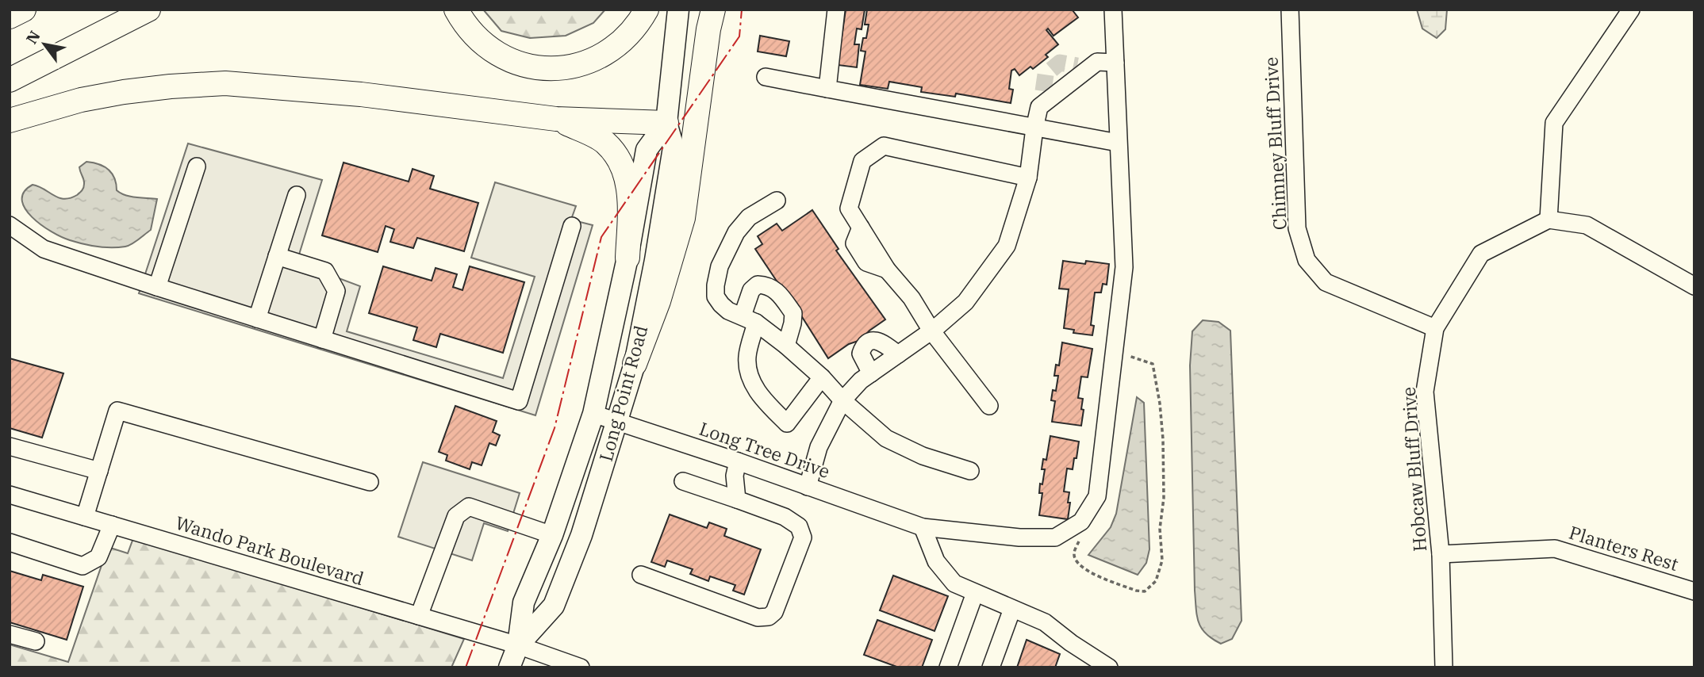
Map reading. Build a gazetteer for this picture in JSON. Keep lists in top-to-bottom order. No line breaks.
{"streets":{"main road":["Long Point Road"],"street":["Chimney Bluff Drive","Long Tree Drive","Hobcaw Bluff Drive","Planters Rest","Wando Park Boulevard"]},"crossings":[["Chimney Bluff Drive","Hobcaw Bluff Drive"],["Long Point Road","Long Tree Drive"],["Long Point Road","Wando Park Boulevard"],["Hobcaw Bluff Drive","Planters Rest"]],"north":"top left"}
